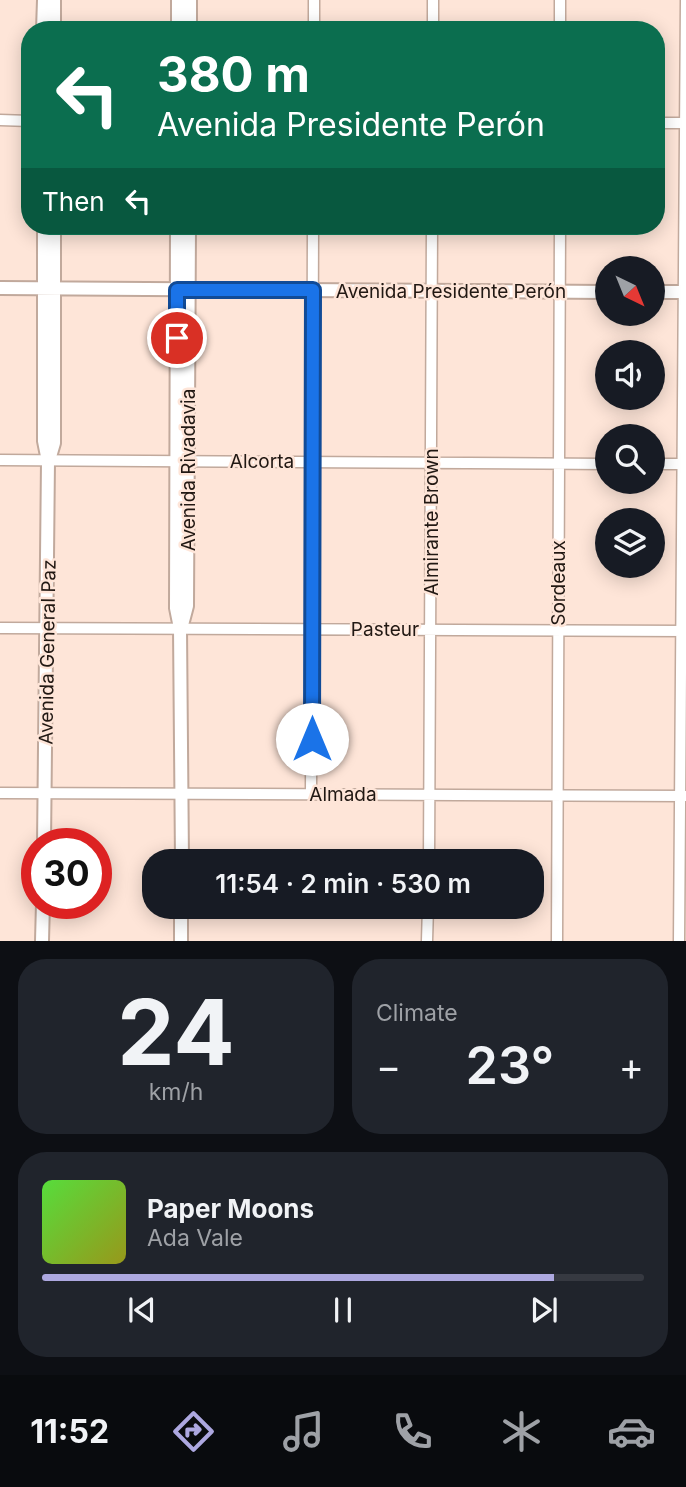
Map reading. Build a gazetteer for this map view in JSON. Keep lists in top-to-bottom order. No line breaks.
{"streets":{"main road":["Avenida Presidente Perón","Avenida Rivadavia","Avenida General Paz"],"street":["Alcorta","Almirante Brown","Sordeaux","Pasteur","Almada"]},"crossings":[["Avenida Presidente Perón","Avenida Rivadavia"],["Avenida Presidente Perón","Almirante Brown"],["Avenida Presidente Perón","Sordeaux"],["Avenida Presidente Perón","Avenida General Paz"],["Alcorta","Avenida Rivadavia"],["Alcorta","Almirante Brown"],["Alcorta","Sordeaux"],["Alcorta","Avenida General Paz"],["Avenida Rivadavia","Pasteur"],["Avenida Rivadavia","Almada"],["Almirante Brown","Pasteur"],["Almirante Brown","Almada"],["Sordeaux","Pasteur"],["Sordeaux","Almada"],["Pasteur","Avenida General Paz"],["Avenida General Paz","Almada"]],"north":"bottom right","page":{"turn":["380 m","Avenida Presidente Perón"],"then":"Then","limit":"30","trip":"11:54 · 2 min · 530 m","tile":[["24","km/h"],"Climate"],"heat":["−","23°","+"],"song":["Paper Moons","Ada Vale"],"tabs":"11:52"}}
